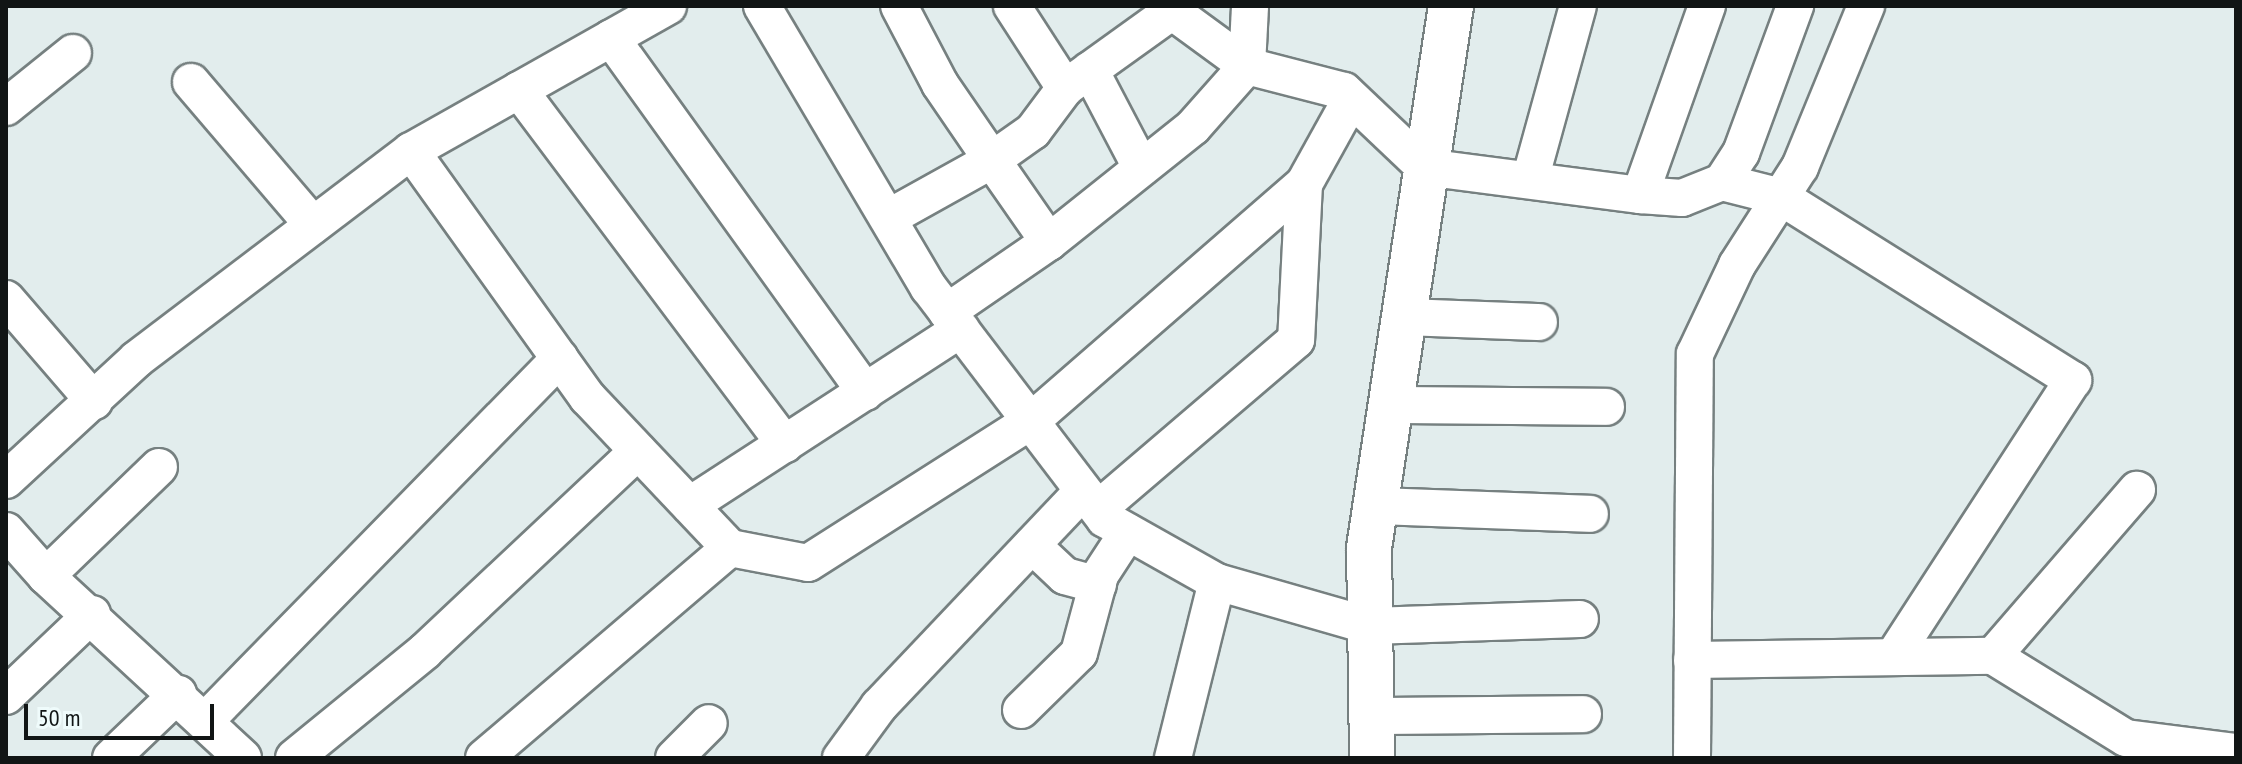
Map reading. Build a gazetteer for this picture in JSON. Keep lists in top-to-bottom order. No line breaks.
{"scale_bar":"50 m"}
